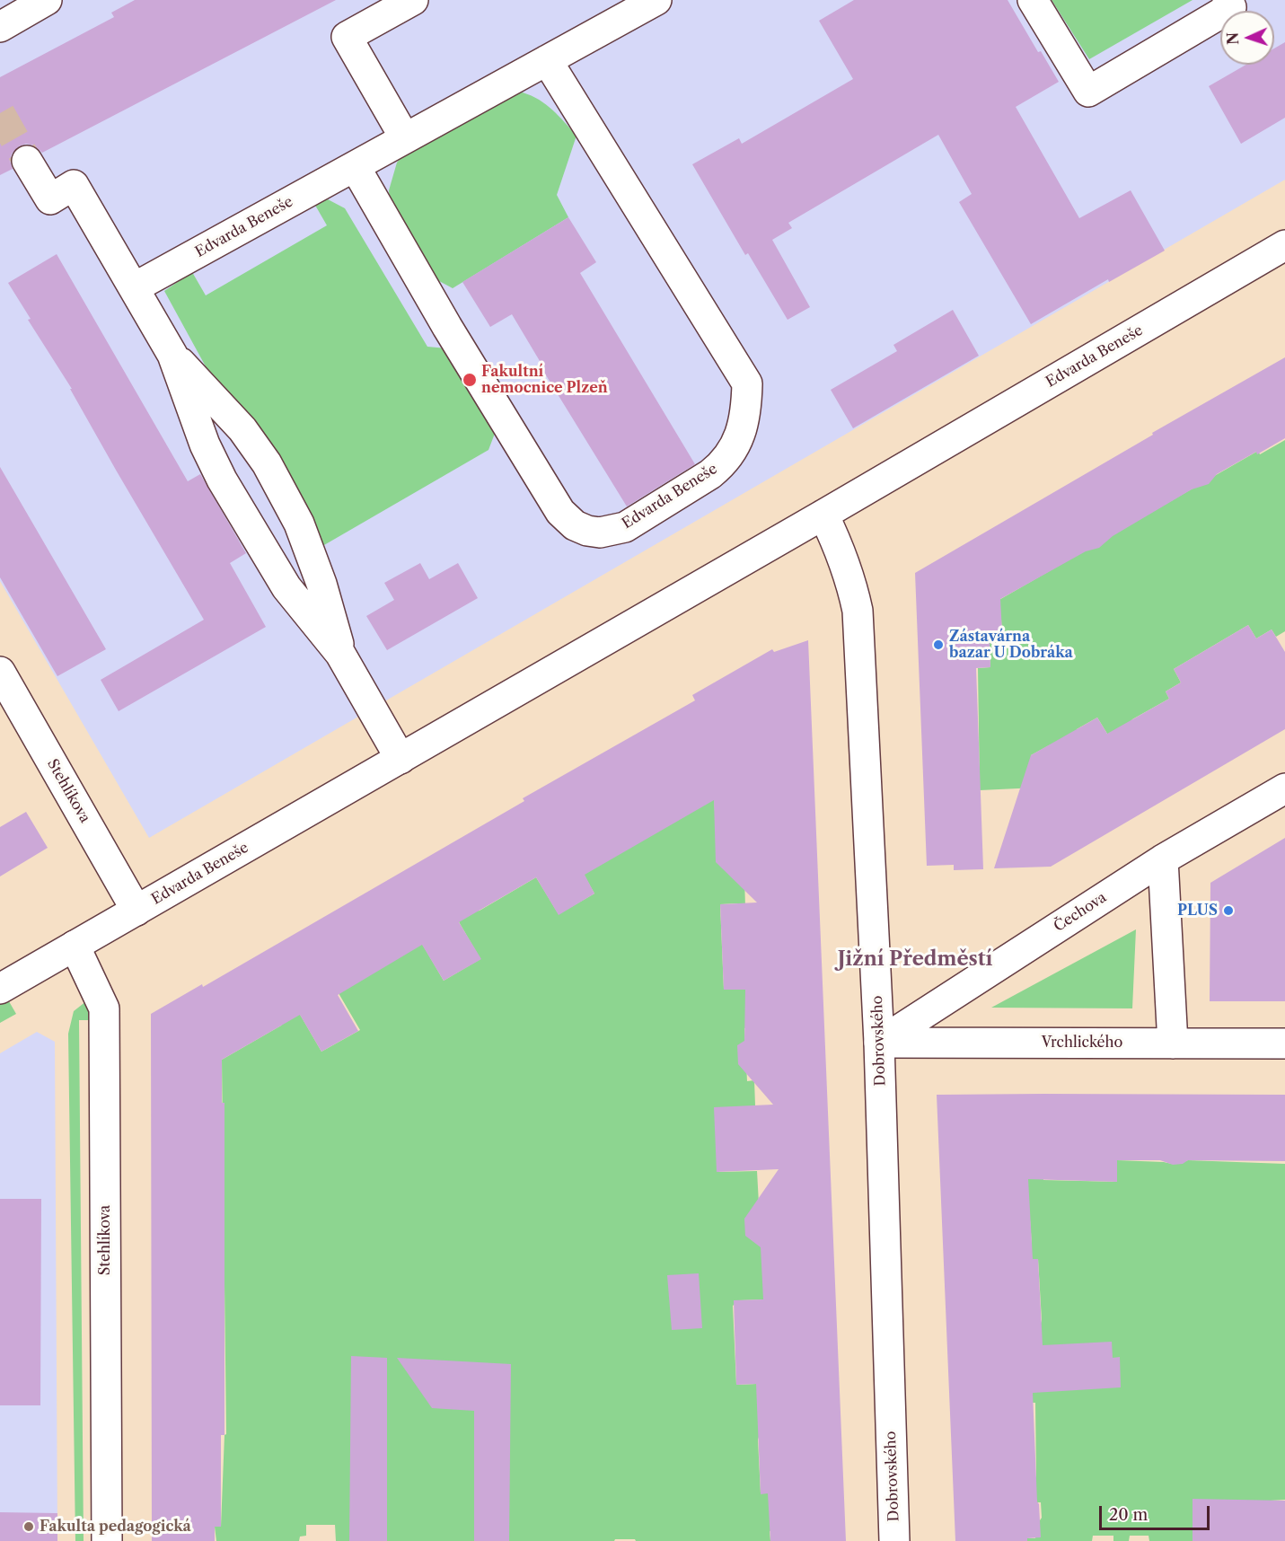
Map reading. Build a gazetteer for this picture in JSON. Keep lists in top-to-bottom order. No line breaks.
{"streets":{"street":["Edvarda Beneše","Stehlíkova","Čechova","Dobrovského","Vrchlického"]},"crossings":[["Edvarda Beneše","Stehlíkova"],["Edvarda Beneše","Dobrovského"],["Čechova","Dobrovského"],["Čechova","Vrchlického"],["Dobrovského","Vrchlického"]],"districts":["Jižní Předměstí"],"places":["Fakultní nemocnice Plzeň","Zástavárna bazar U Dobráka","PLUS","Fakulta pedagogická"],"scale_bar":"20 m","north":"left"}
